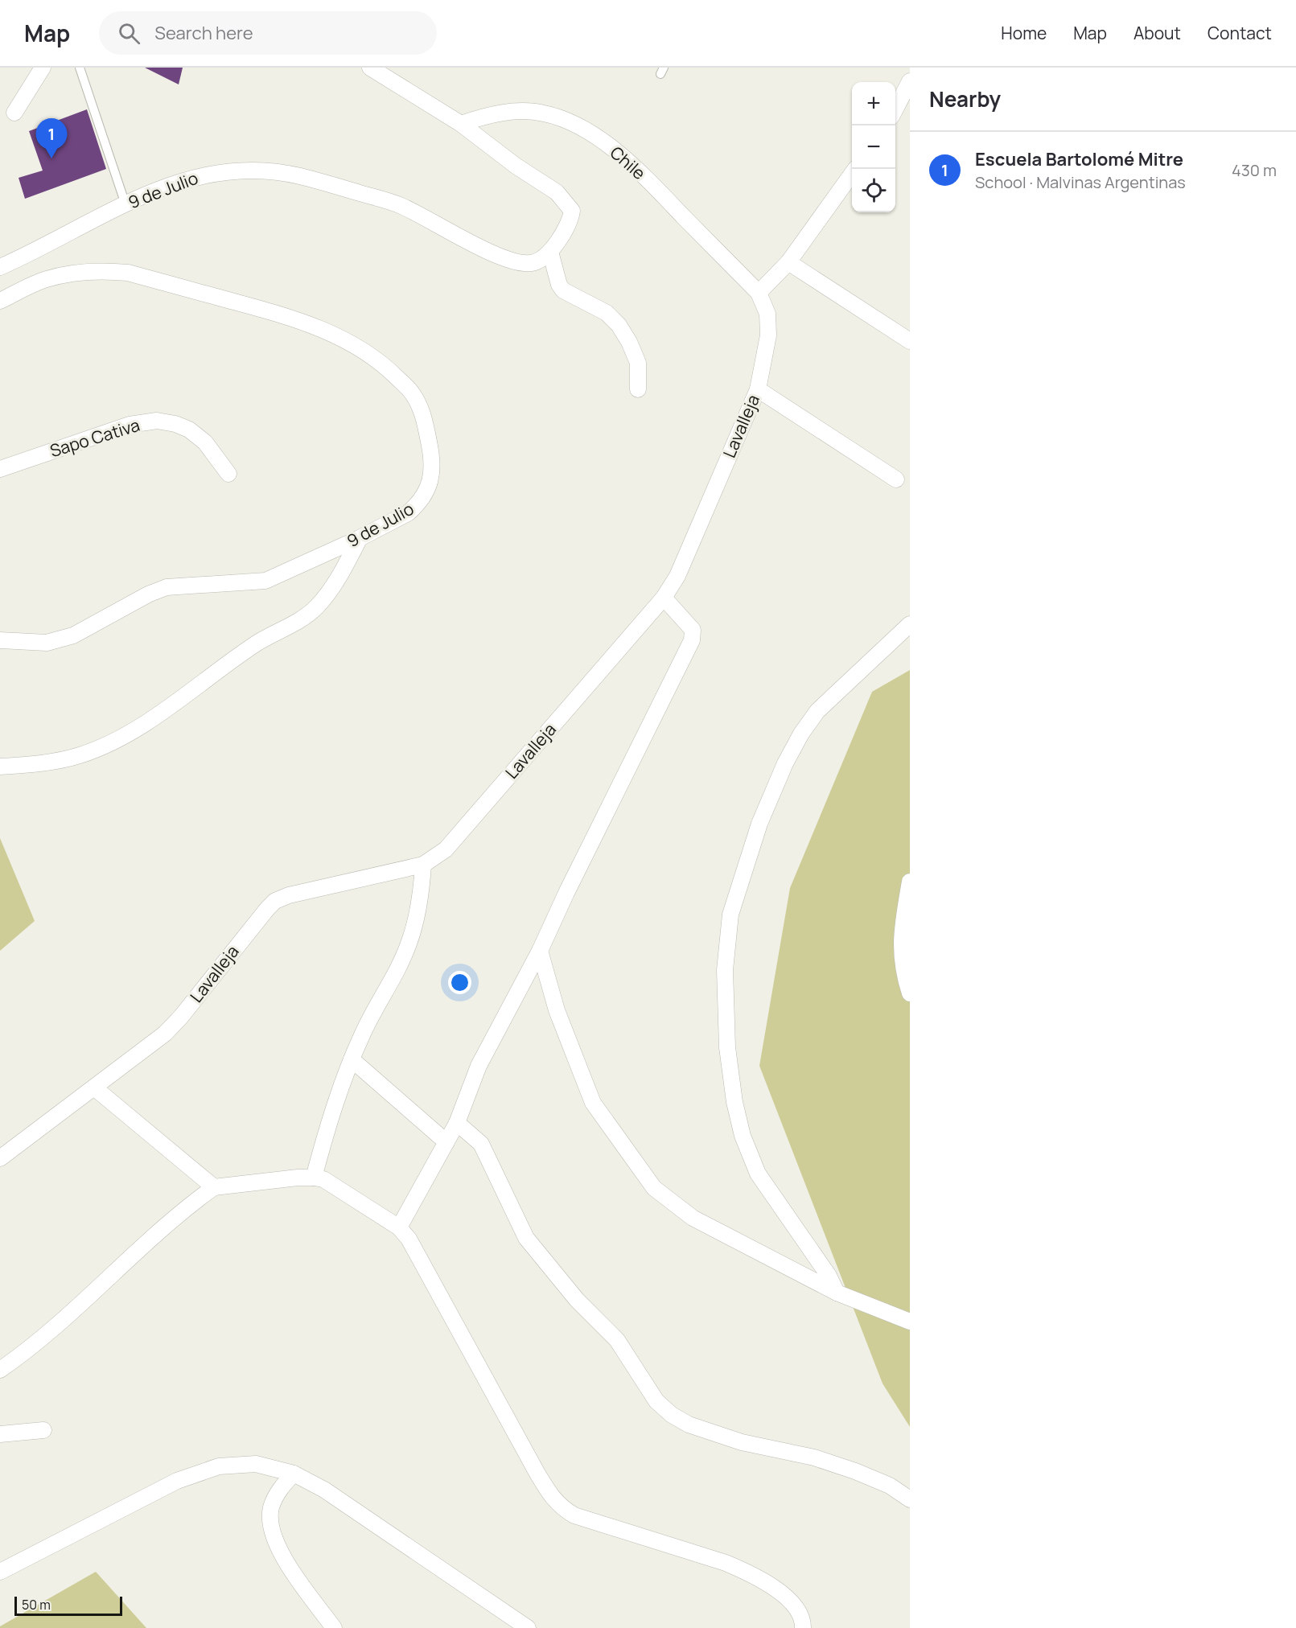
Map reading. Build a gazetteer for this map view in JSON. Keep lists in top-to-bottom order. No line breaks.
{"streets":{"street":["Chile","9 de Julio","Lavalleja","Sapo Cativa"]},"crossings":[["Chile","9 de Julio"],["Chile","Lavalleja"]],"scale_bar":"50 m","page":{"header":"Map","search":"Search here","nav":["Home","Map","About","Contact"],"heading":"Nearby","map_buttons":["+","−"],"pins":"1","list":[{"mark":"1","name":"Escuela Bartolomé Mitre","note":"School · Malvinas Argentinas","value":"430 m"}],"scale":"50 m"}}
